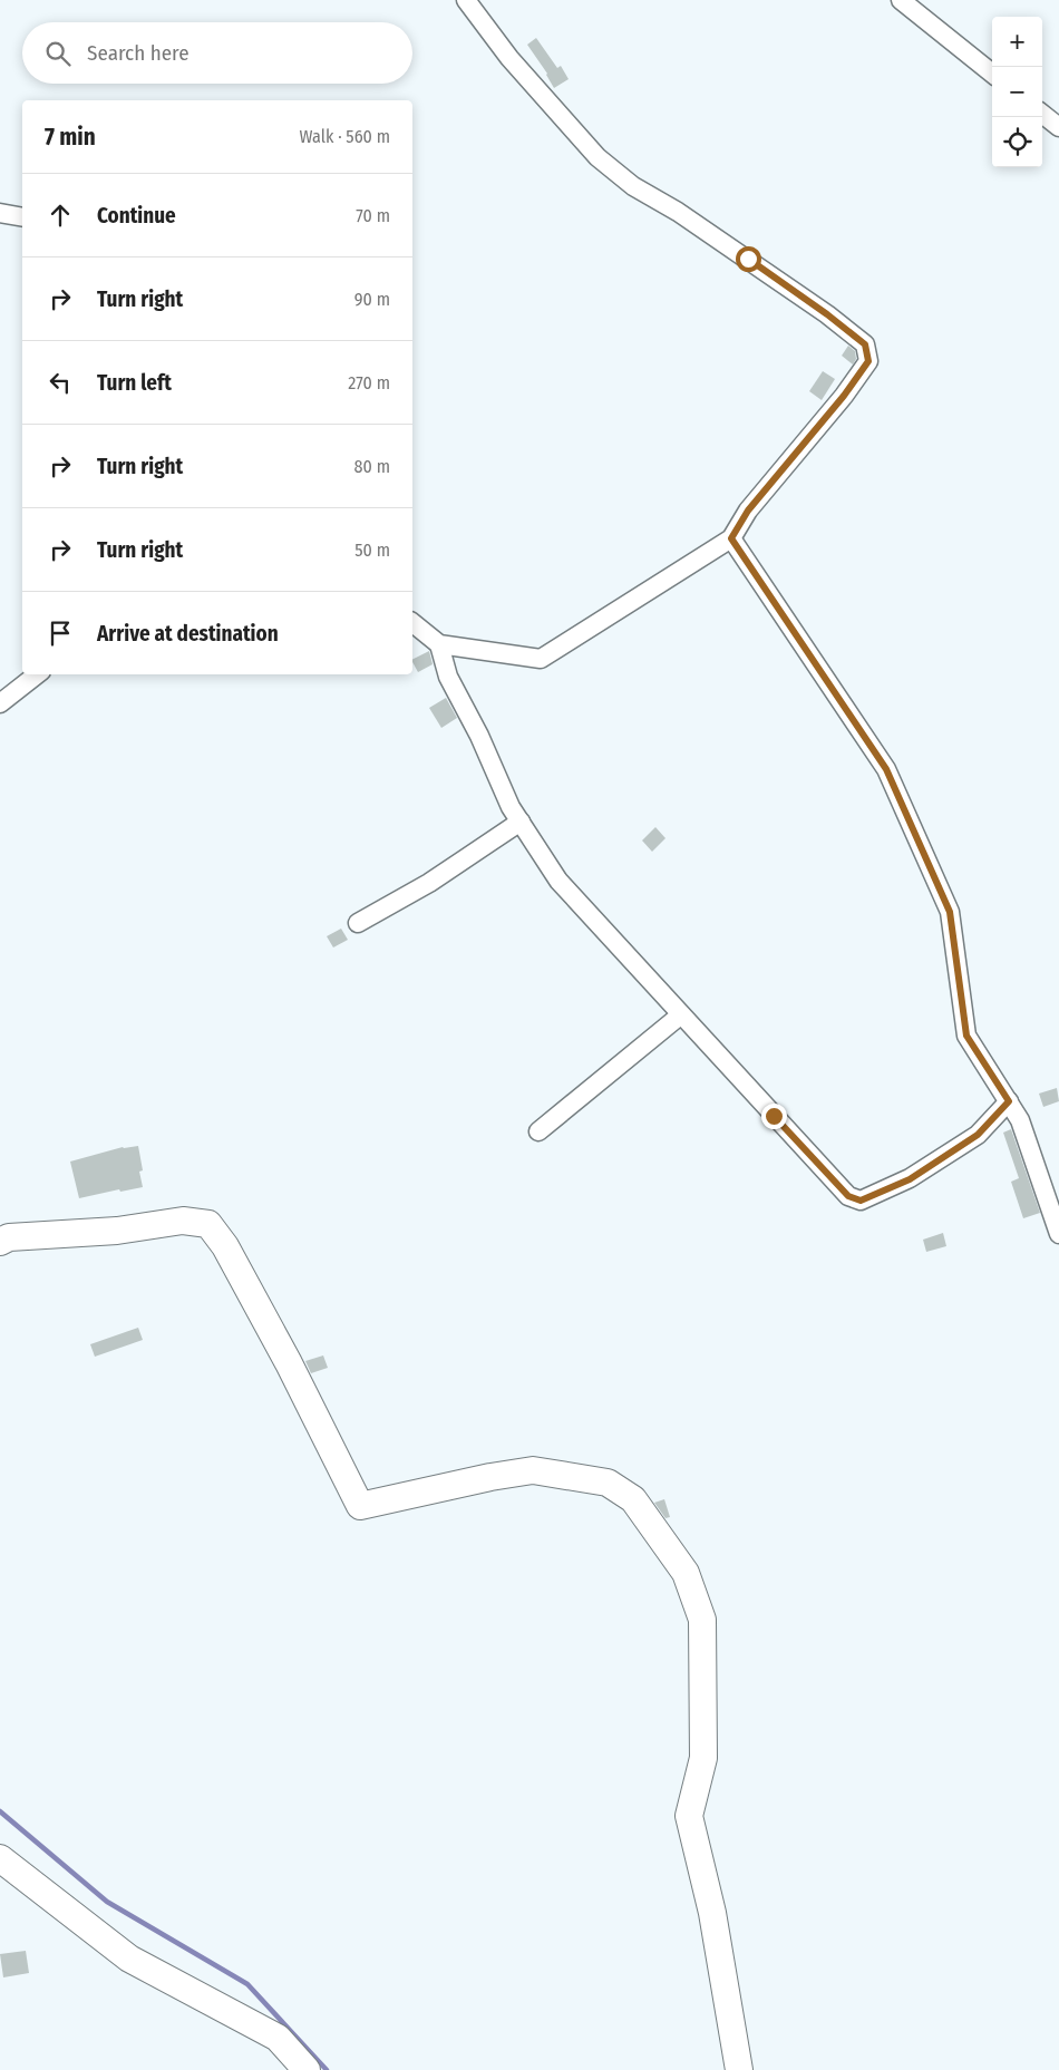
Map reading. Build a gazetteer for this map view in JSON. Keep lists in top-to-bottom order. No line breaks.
{"page":{"map_buttons":["+","−"],"search":"Search here","heading":["7 min","Walk · 560 m"],"list":[["Continue","70 m"],["Turn right","90 m"],["Turn left","270 m"],["Turn right","80 m"],["Turn right","50 m"],"Arrive at destination"]}}
